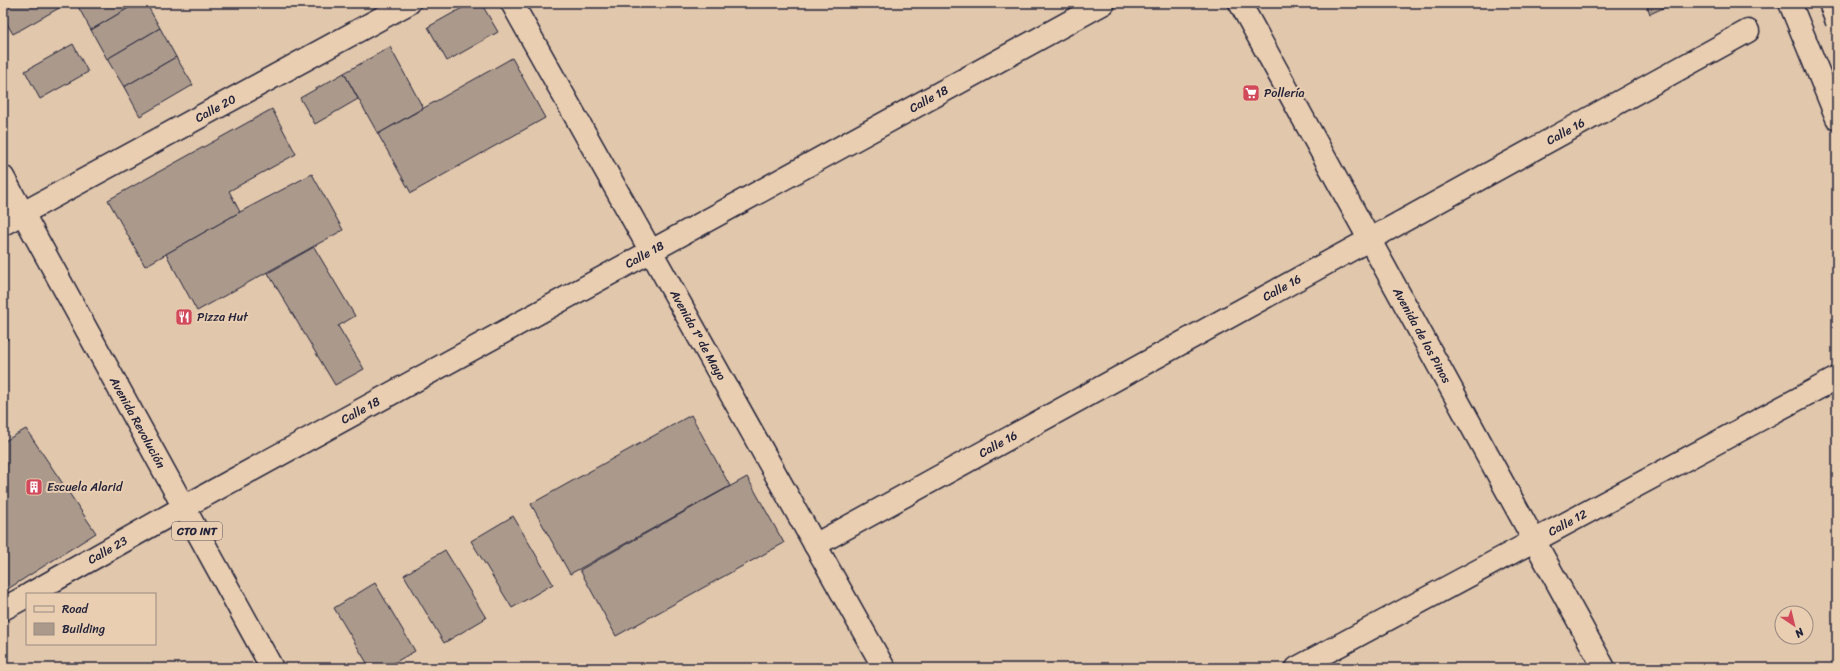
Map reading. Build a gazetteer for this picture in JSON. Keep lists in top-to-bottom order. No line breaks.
{"streets":{"main road":["Calle 18","Calle 20","Calle 16","Avenida 1º de Mayo","Avenida de los Pinos","Avenida Revolución","Calle 12","CTO INT","Calle 23"]},"crossings":[["Calle 18","Avenida 1º de Mayo"],["Calle 18","Avenida Revolución"],["Calle 18","Calle 23"],["Calle 20","Avenida Revolución"],["Calle 16","Avenida 1º de Mayo"],["Calle 16","Avenida de los Pinos"],["Avenida de los Pinos","Calle 12"],["Avenida Revolución","Calle 23"]],"places":{"supermarket":["Pollería"],"restaurant":["Pizza Hut"],"building":["Escuela Alarid"]},"legend":["Road","Building"],"north":"bottom right"}
